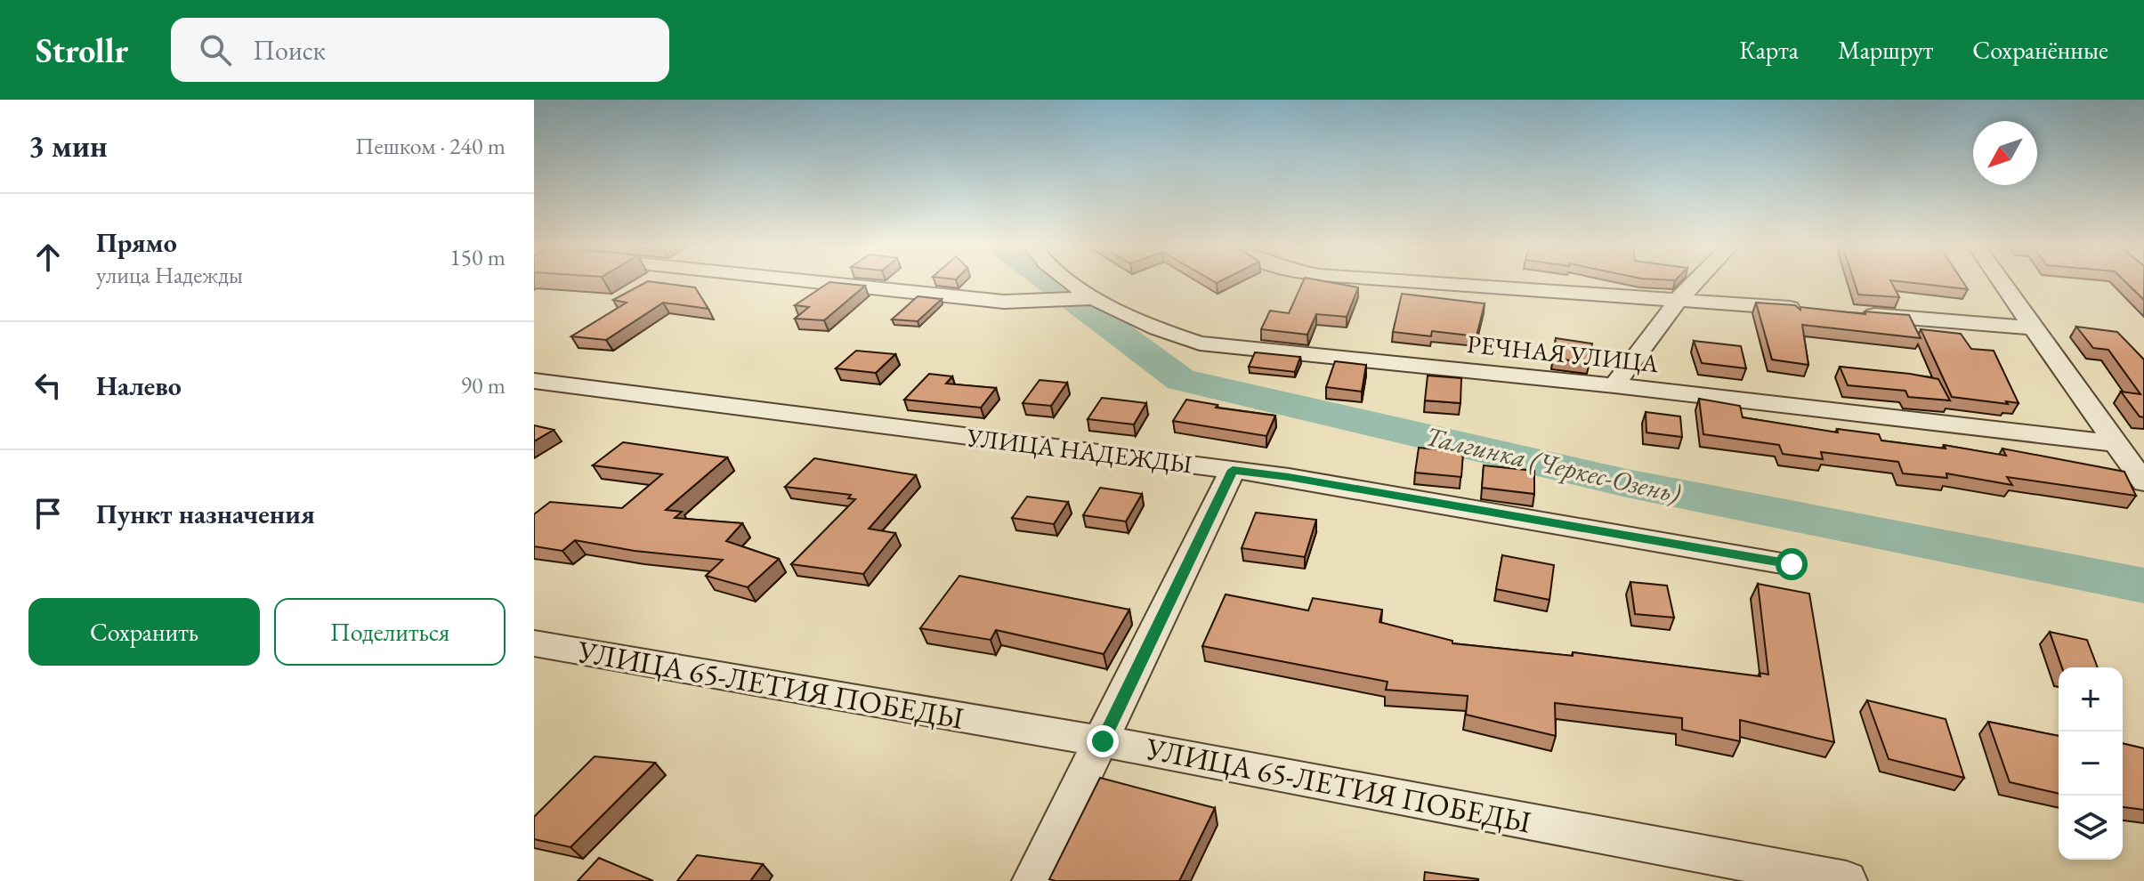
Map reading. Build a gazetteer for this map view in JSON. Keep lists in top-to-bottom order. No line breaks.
{"streets":{"street":["РЕЧНАЯ УЛИЦА","УЛИЦА НАДЕЖДЫ","УЛИЦА 65-ЛЕТИЯ ПОБЕДЫ"]},"water":["Талгинка (Черкес-Озень)"],"north":"bottom left","page":{"header":"Strollr","search":"Поиск","nav":["Карта","Маршрут","Сохранённые"],"heading":["3 мин","Пешком · 240 m"],"list":[["Прямо","улица Надежды","150 m"],["Налево","90 m"],"Пункт назначения"],"buttons":["Сохранить","Поделиться"],"map_buttons":["+","−"]}}
